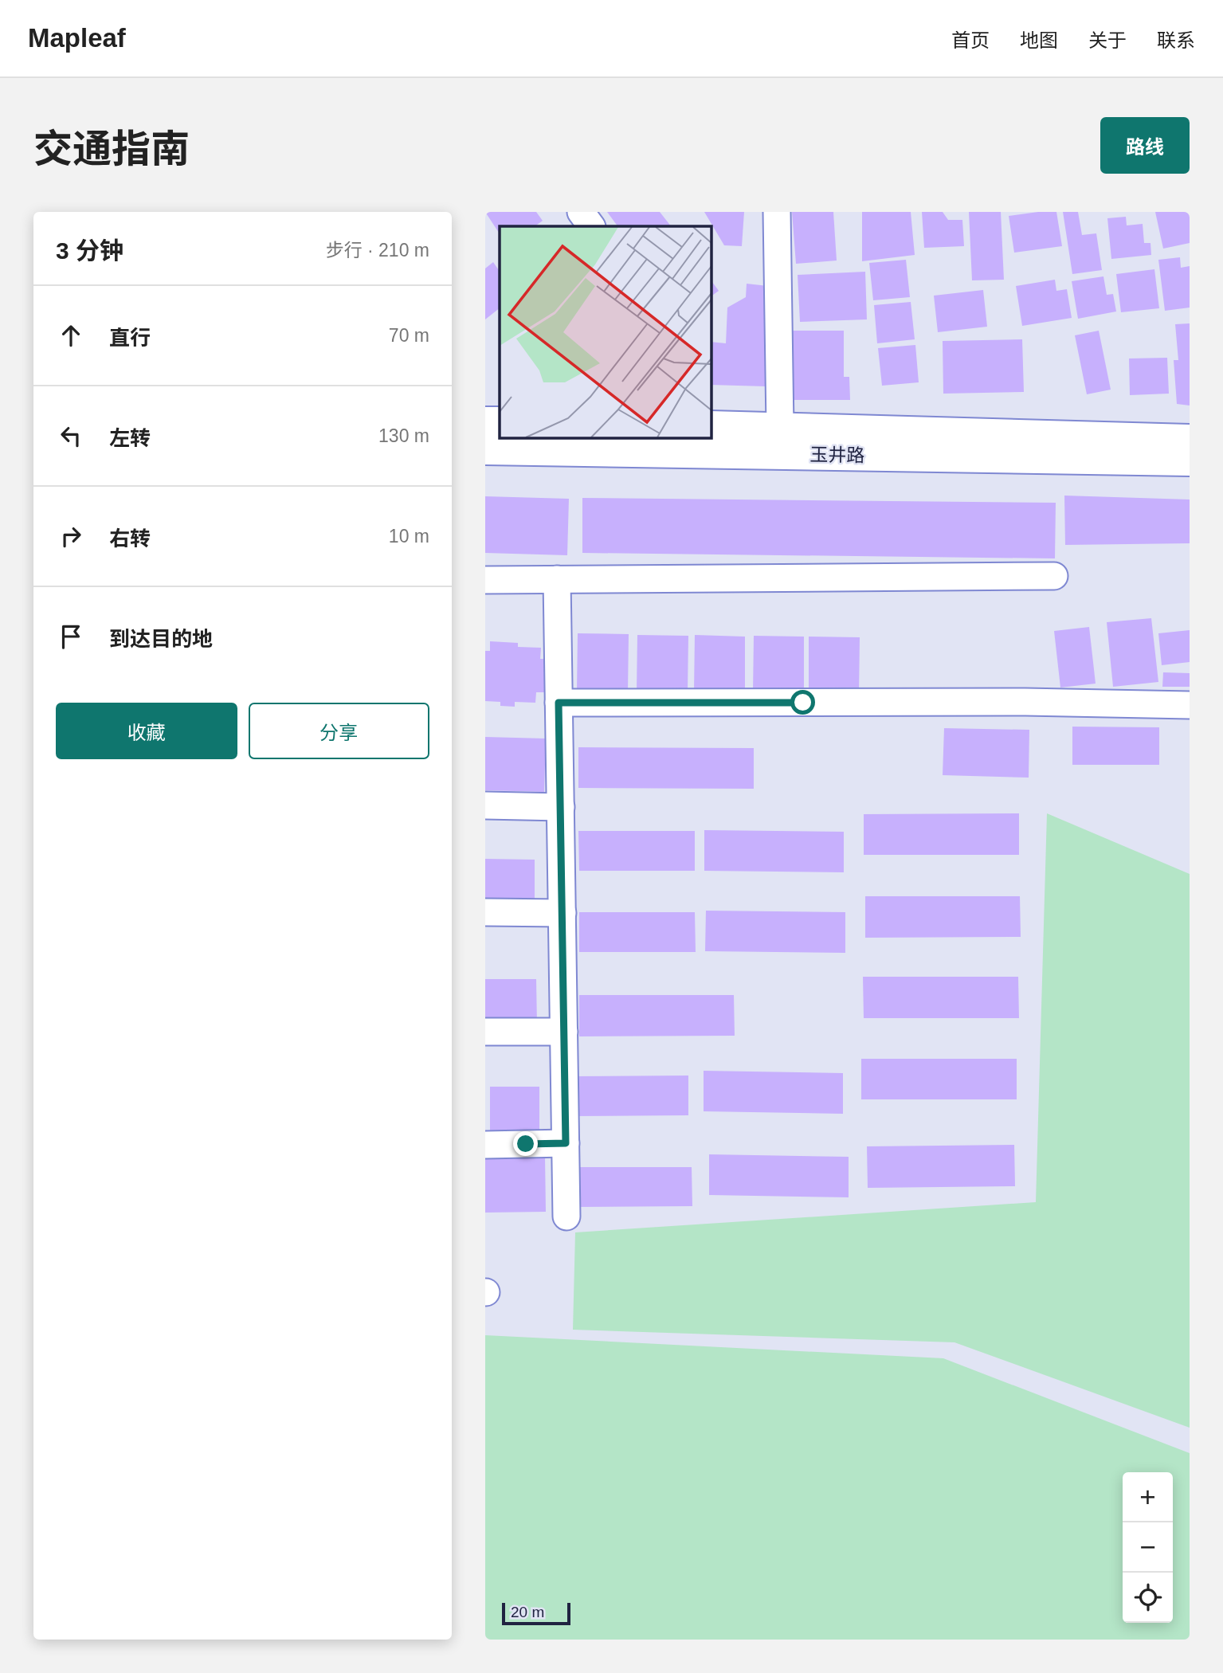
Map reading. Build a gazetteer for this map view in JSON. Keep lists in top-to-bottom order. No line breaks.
{"streets":{"street":["玉井路"]},"scale_bar":"20 m","page":{"header":"Mapleaf","nav":["首页","地图","关于","联系"],"title":"交通指南","buttons":["路线",["收藏","分享"]],"heading":["3 分钟","步行 · 210 m"],"list":[["直行","70 m"],["左转","130 m"],["右转","10 m"],"到达目的地"],"map_buttons":["+","−"],"scale":"20 m"}}
